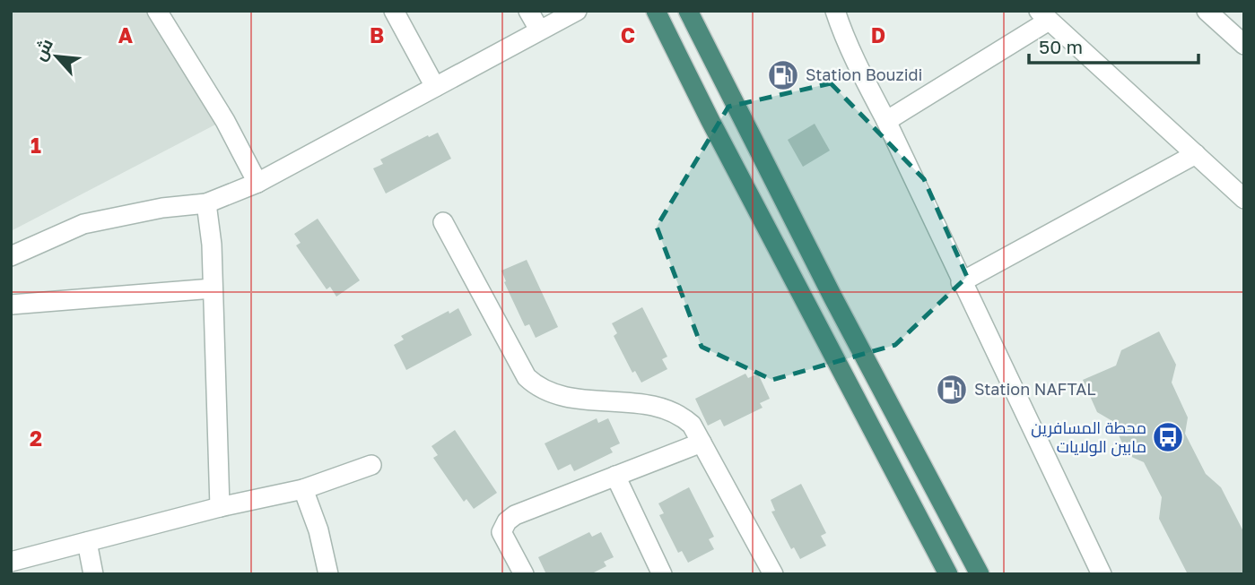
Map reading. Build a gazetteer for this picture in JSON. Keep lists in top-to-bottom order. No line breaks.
{"places":{"fuel station":["Station Bouzidi","Station NAFTAL"],"bus stop":["محطة المسافرين مابين الولايات"]},"scale_bar":"50 m","north":"top left","grid":{"columns":["A","B","C","D"],"rows":["1","2"]}}
